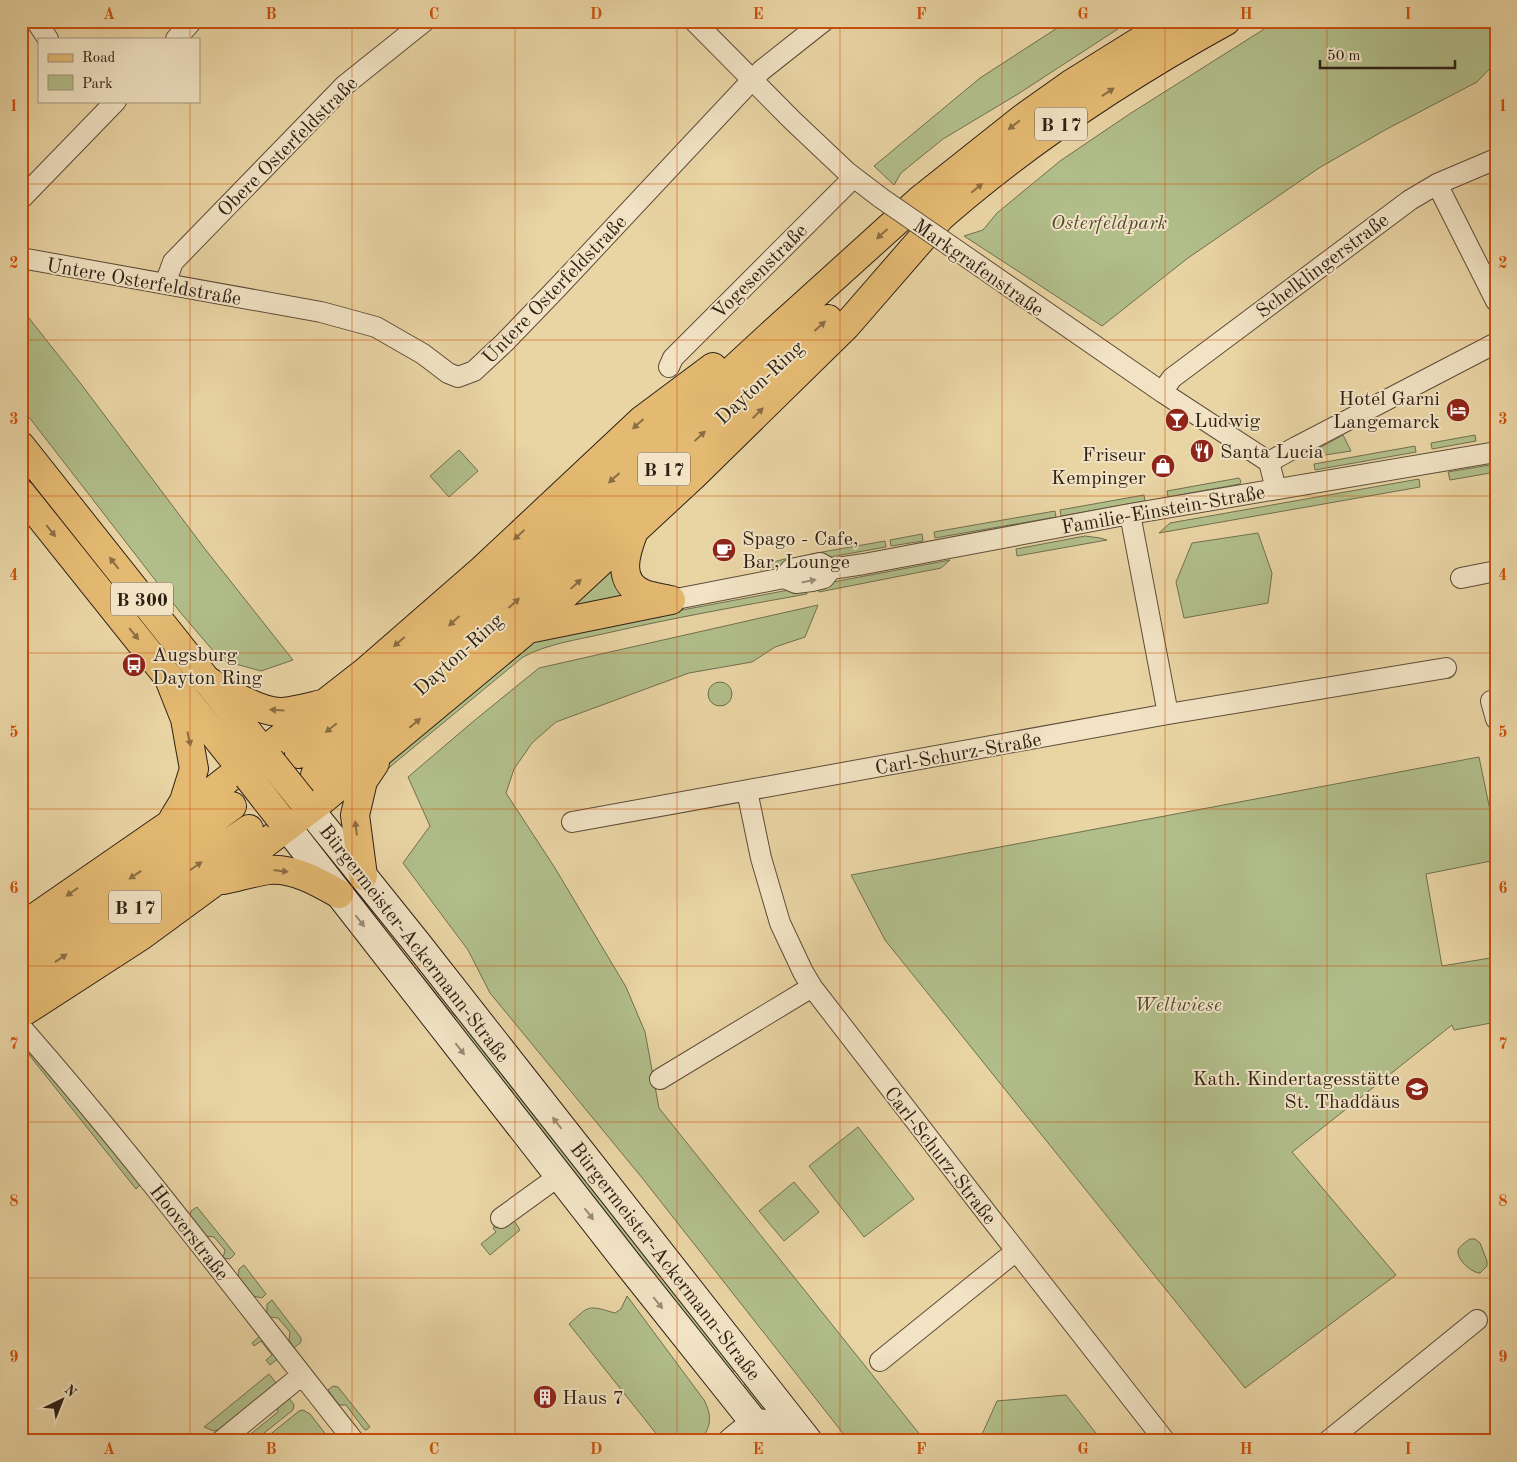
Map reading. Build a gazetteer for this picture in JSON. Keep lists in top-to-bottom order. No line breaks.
{"streets":{"main road":["B 17","Dayton-Ring","B 300","Bürgermeister-Ackermann-Straße"],"street":["Obere Osterfeldstraße","Schelklingerstraße","Markgrafenstraße","Vogesenstraße","Untere Osterfeldstraße","Familie-Einstein-Straße","Carl-Schurz-Straße","Hooverstraße"]},"crossings":[["B 17","Hooverstraße"],["Obere Osterfeldstraße","Untere Osterfeldstraße"],["Schelklingerstraße","Markgrafenstraße"],["Markgrafenstraße","Vogesenstraße"],["Markgrafenstraße","Untere Osterfeldstraße"],["B 300","Bürgermeister-Ackermann-Straße"]],"parks":["Osterfeldpark","Weltwiese"],"places":{"hotel":["Hotel Garni Langemarck"],"bar":["Ludwig"],"restaurant":["Santa Lucia"],"shop":["Friseur Kempinger"],"cafe":["Spago - Cafe, Bar, Lounge"],"bus stop":["Augsburg Dayton Ring"],"school or university":["Kath. Kindertagesstätte St. Thaddäus"],"building":["Haus 7"]},"legend":["Road","Park"],"scale_bar":"50 m","north":"top right","grid":{"columns":["A","B","C","D","E","F","G","H","I"],"rows":["1","2","3","4","5","6","7","8","9"]}}
